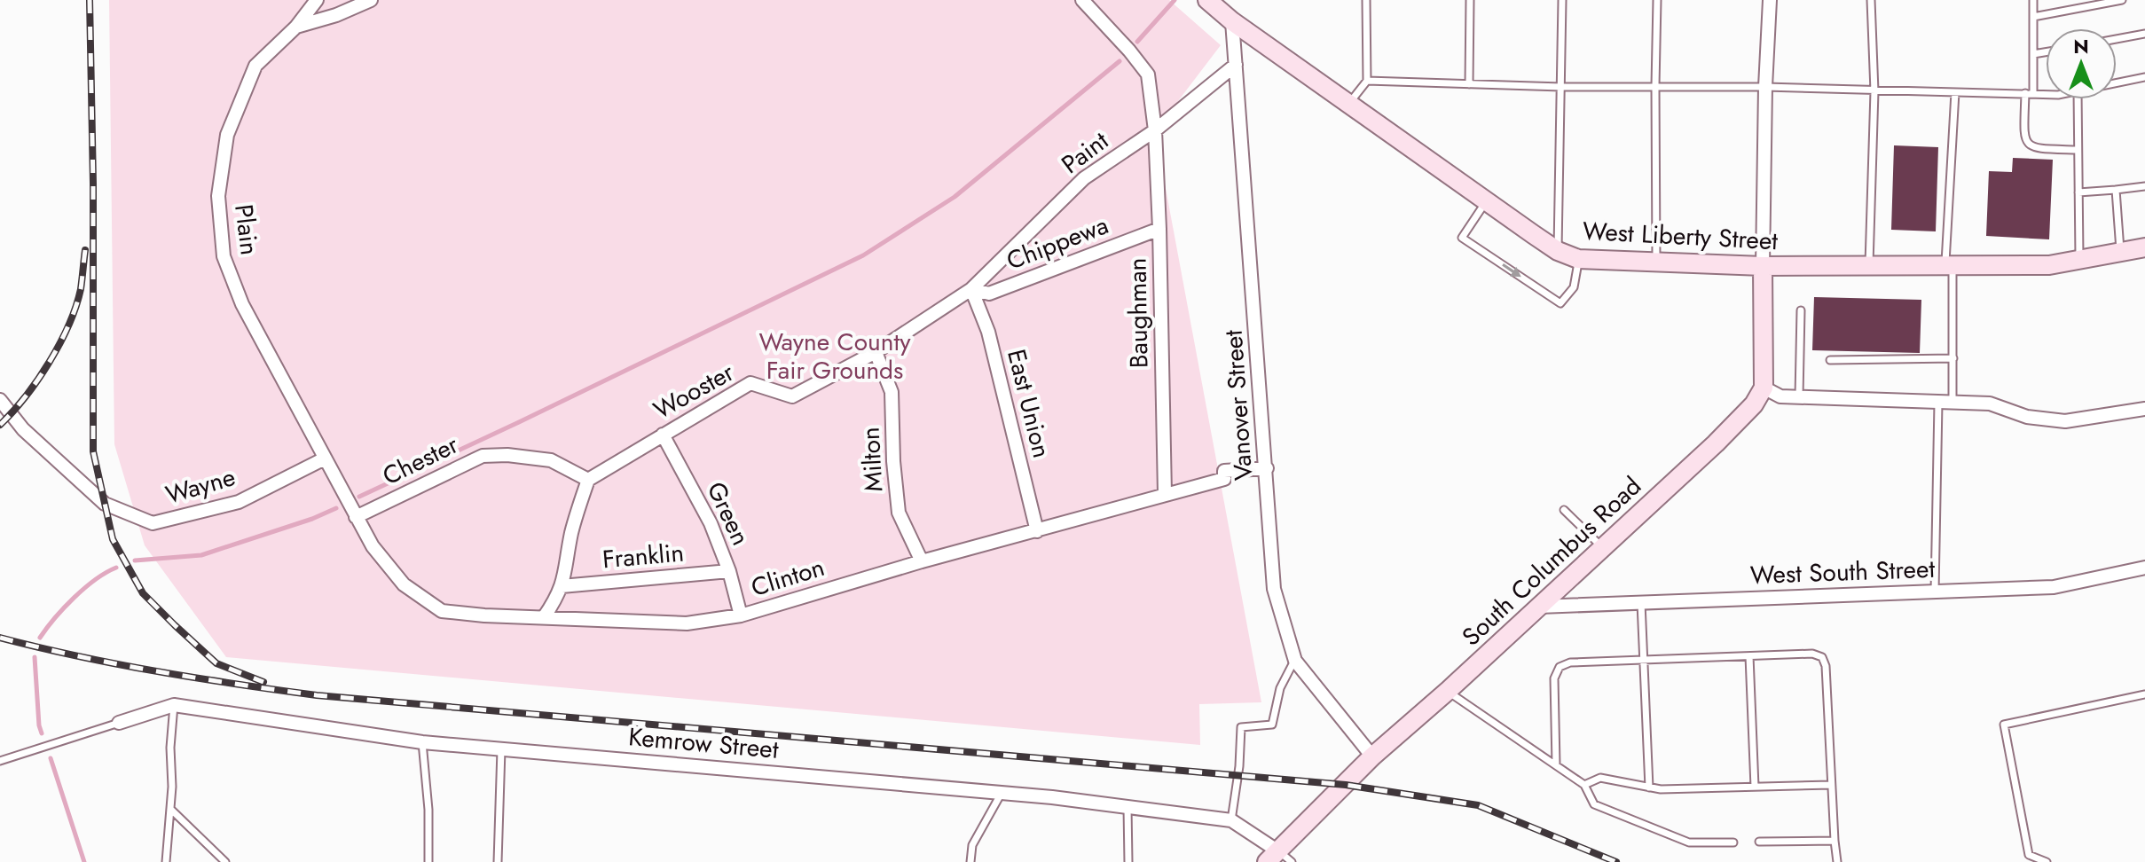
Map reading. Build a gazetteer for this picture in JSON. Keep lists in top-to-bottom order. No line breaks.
{"streets":{"main road":["West Liberty Street","South Columbus Road"],"street":["Paint","Plain","Chippewa","Baughman","Wooster","East Union","Vanover Street","Milton","Chester","Wayne","Green","Franklin","West South Street","Clinton","Kemrow Street"]},"crossings":[["Paint","Chippewa"],["Paint","Baughman"],["Paint","Wooster"],["Paint","East Union"],["Paint","Vanover Street"],["Plain","Chester"],["Plain","Wayne"],["Plain","Clinton"],["West Liberty Street","Vanover Street"],["Chippewa","Baughman"],["Chippewa","Wooster"],["Chippewa","East Union"],["Baughman","Clinton"],["Wooster","East Union"],["Wooster","Milton"],["Wooster","Chester"],["Wooster","Green"],["East Union","Clinton"],["Vanover Street","South Columbus Road"],["Vanover Street","Clinton"],["Milton","Clinton"],["Chester","Clinton"],["Green","Franklin"],["Green","Clinton"],["South Columbus Road","West South Street"],["South Columbus Road","Kemrow Street"]],"parks":["Wayne County Fair Grounds"],"north":"top"}
